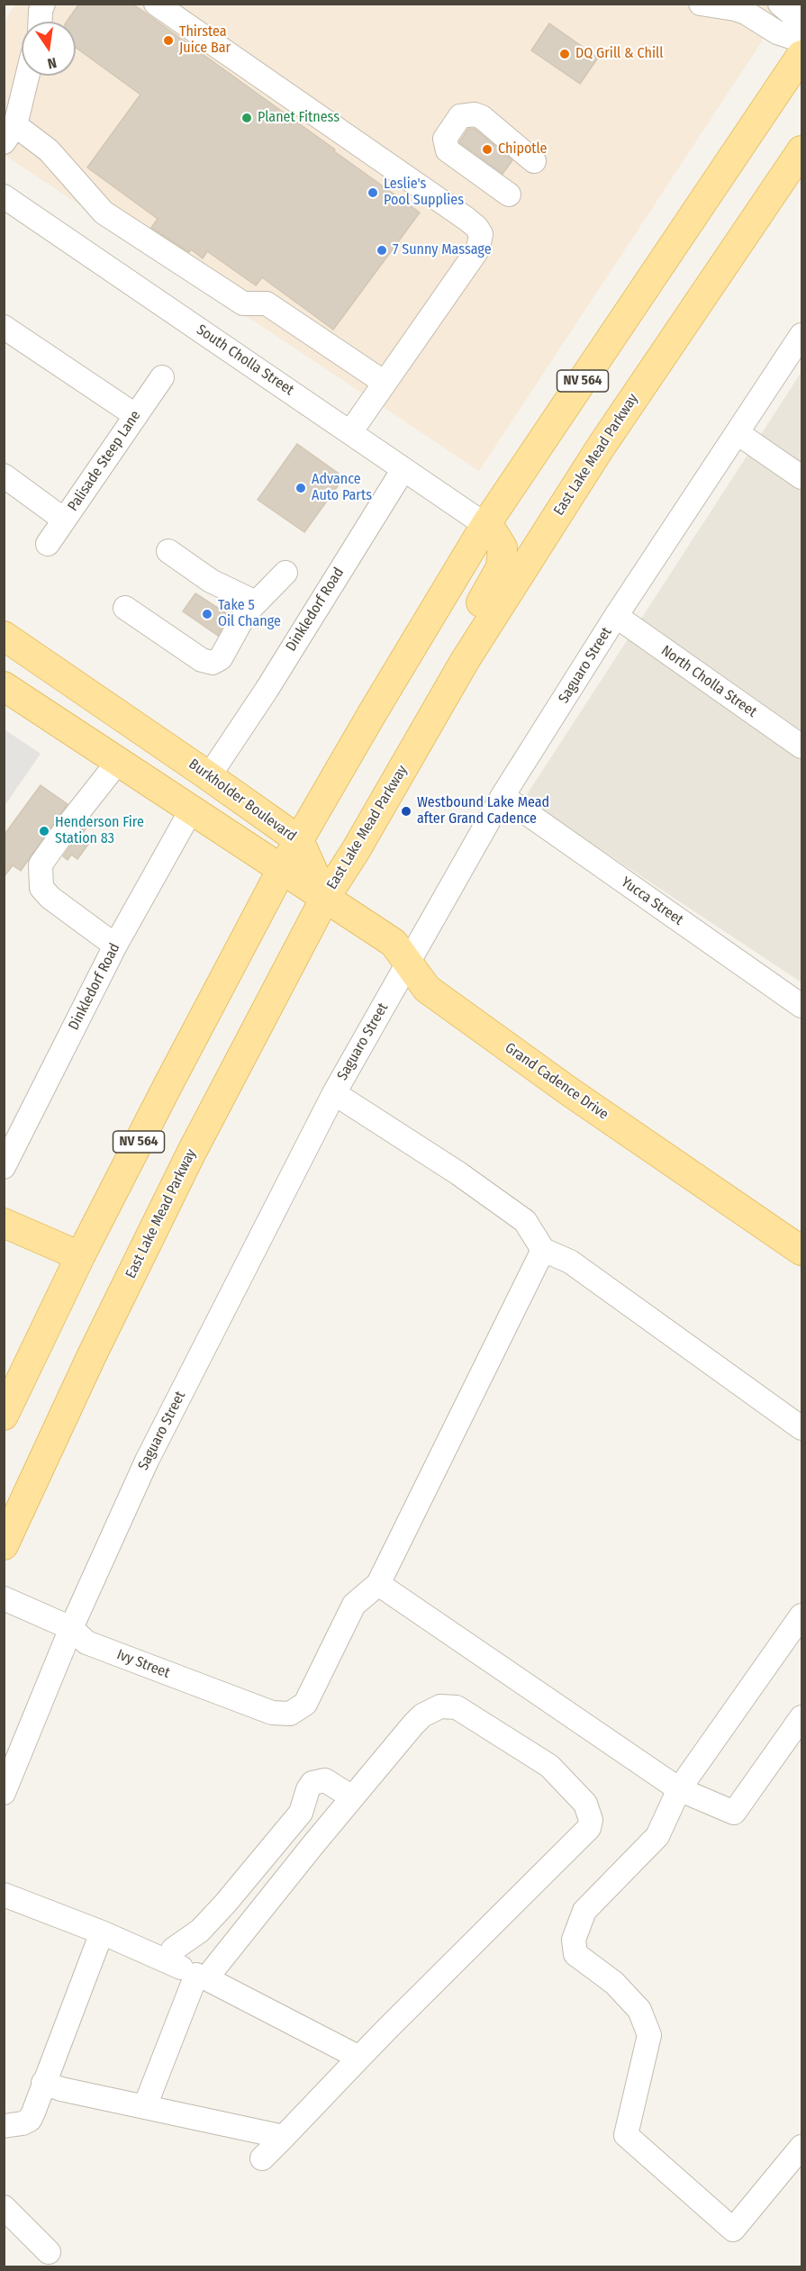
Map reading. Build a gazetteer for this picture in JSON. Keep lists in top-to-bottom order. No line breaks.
{"streets":{"main road":["NV 564","East Lake Mead Parkway","Burkholder Boulevard","Grand Cadence Drive"],"street":["South Cholla Street","Palisade Steep Lane","Dinkledorf Road","Saguaro Street","North Cholla Street","Yucca Street","Ivy Street"]},"crossings":[["South Cholla Street","NV 564"],["South Cholla Street","Dinkledorf Road"],["NV 564","Burkholder Boulevard"],["East Lake Mead Parkway","Burkholder Boulevard"],["East Lake Mead Parkway","Grand Cadence Drive"],["Dinkledorf Road","Burkholder Boulevard"],["Saguaro Street","North Cholla Street"],["Saguaro Street","Yucca Street"],["Saguaro Street","Grand Cadence Drive"],["Saguaro Street","Ivy Street"],["Burkholder Boulevard","Grand Cadence Drive"]],"places":["Thirstea Juice Bar","DQ Grill & Chill","Planet Fitness","Chipotle","Leslie's Pool Supplies","7 Sunny Massage","Advance Auto Parts","Take 5 Oil Change","Westbound Lake Mead after Grand Cadence","Henderson Fire Station 83"],"north":"bottom"}
